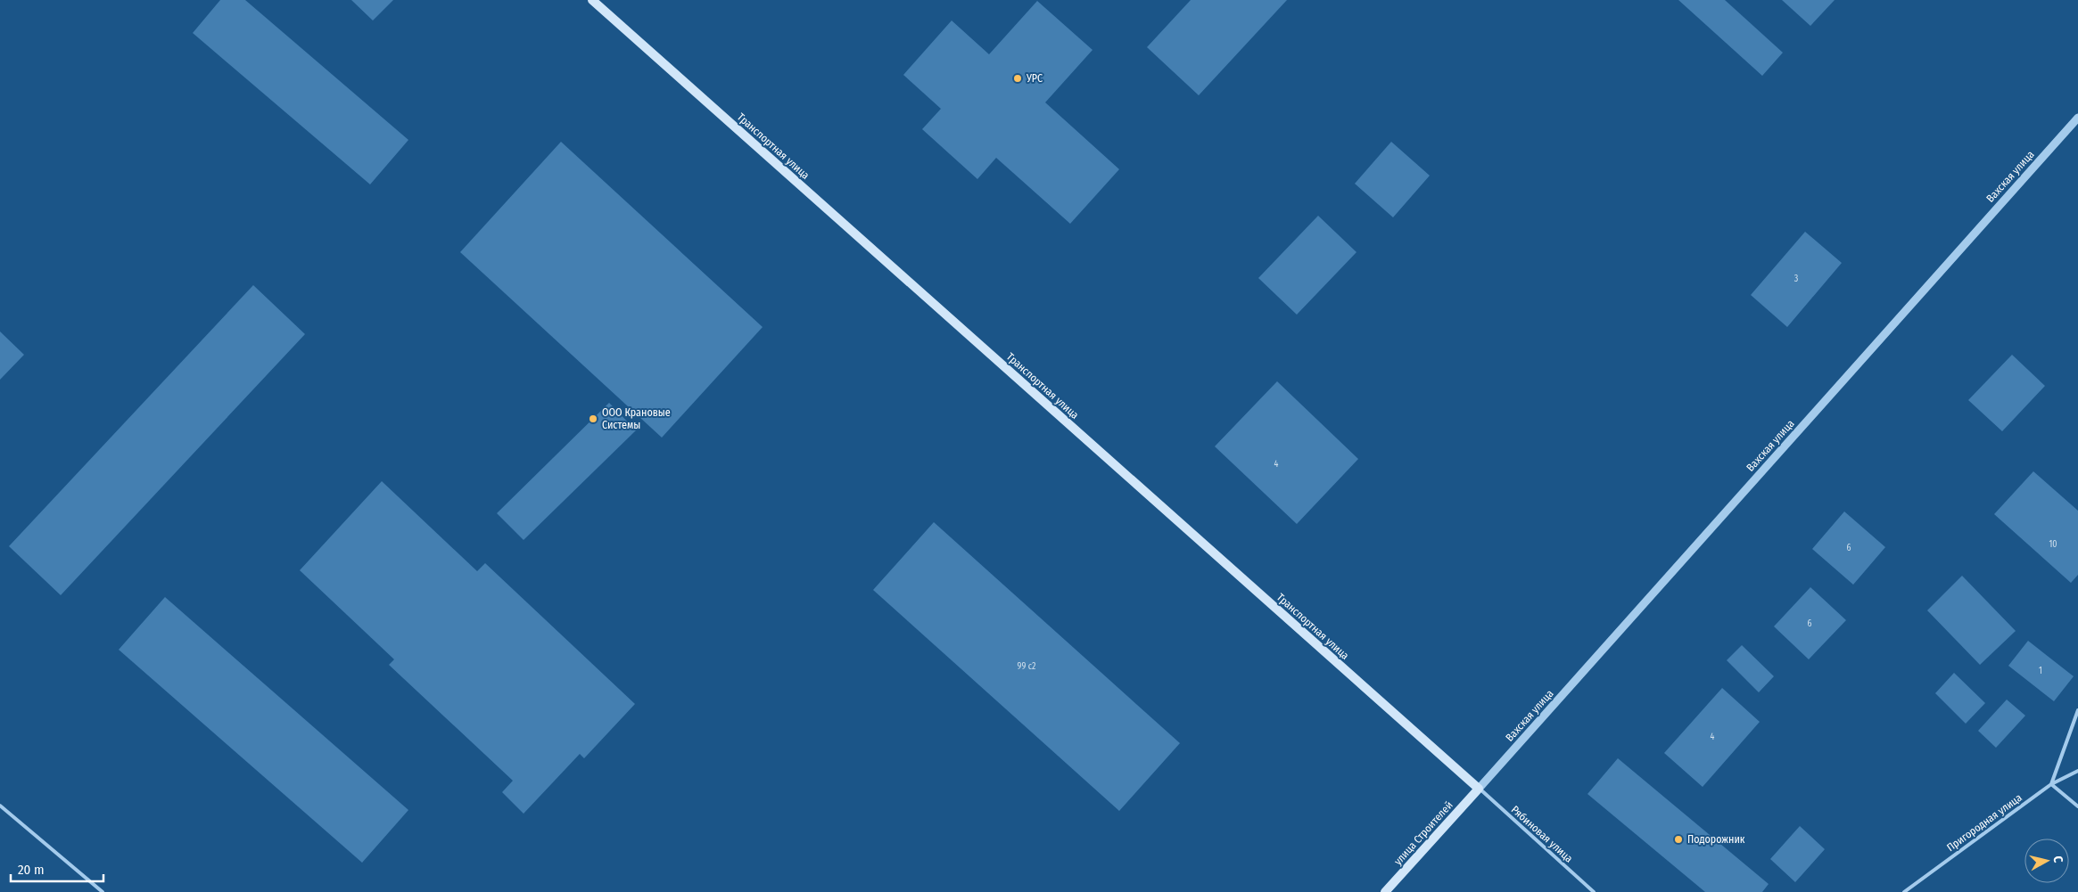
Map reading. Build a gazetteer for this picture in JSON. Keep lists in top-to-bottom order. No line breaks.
{"streets":{"main road":["Транспортная улица","улица Строителей"],"street":["Вахская улица"],"lane":["Пригородная улица","Рябиновая улица"]},"crossings":[["Транспортная улица","Вахская улица"],["Транспортная улица","улица Строителей"],["Транспортная улица","Рябиновая улица"],["Вахская улица","улица Строителей"],["Вахская улица","Рябиновая улица"],["улица Строителей","Рябиновая улица"]],"places":["УРС","ООО Крановые Системы","Подорожник"],"house_numbers":["3","4","10","6","6","99 с2","1","4"],"scale_bar":"20 m","north":"right"}
